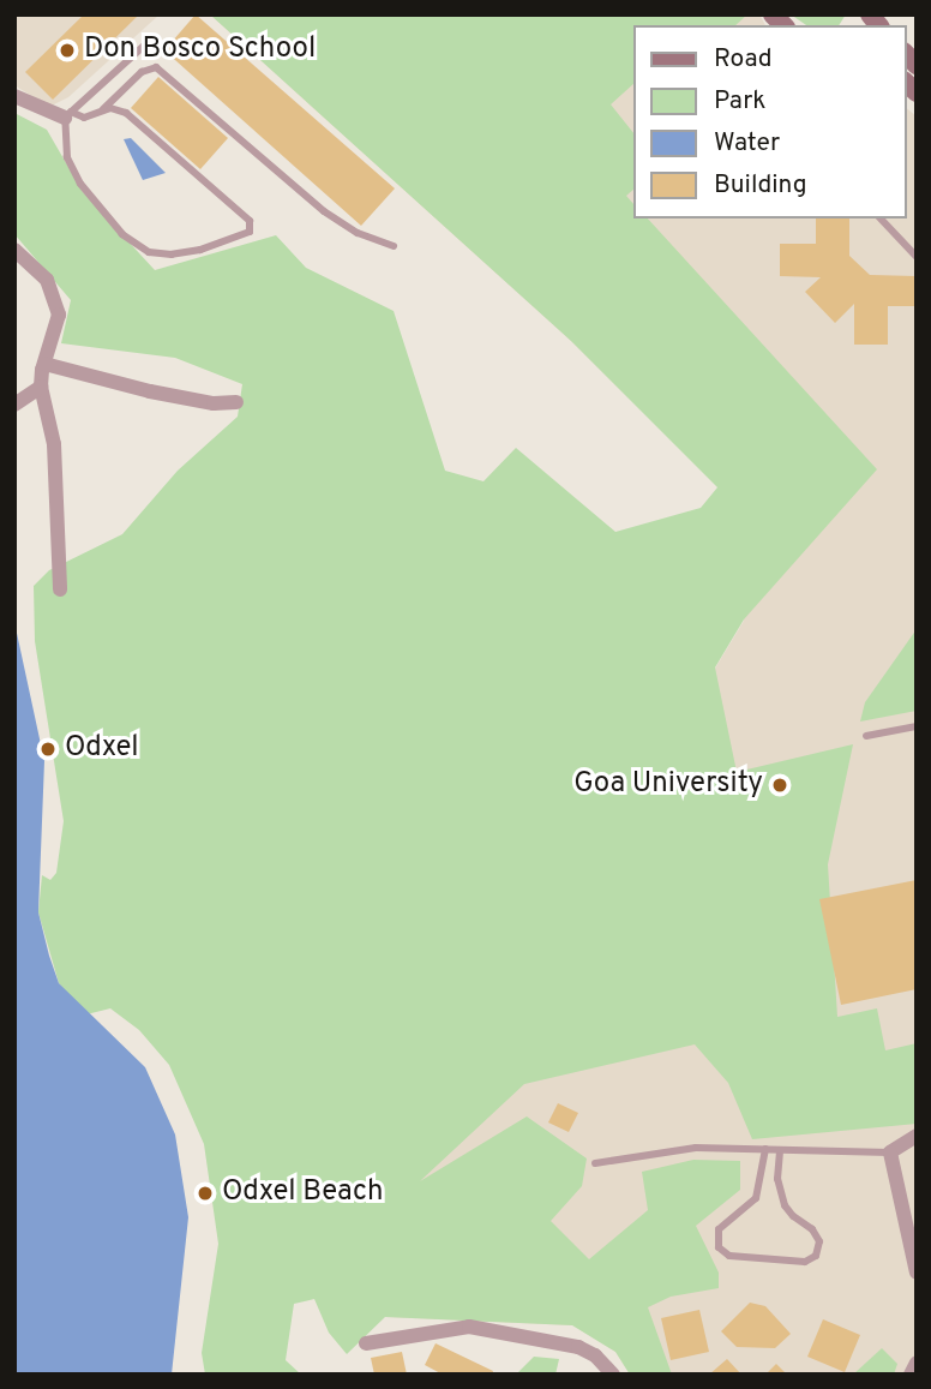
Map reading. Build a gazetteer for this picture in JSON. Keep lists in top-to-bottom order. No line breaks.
{"places":["Don Bosco School","Odxel","Goa University","Odxel Beach"],"legend":["Road","Park","Water","Building"]}
